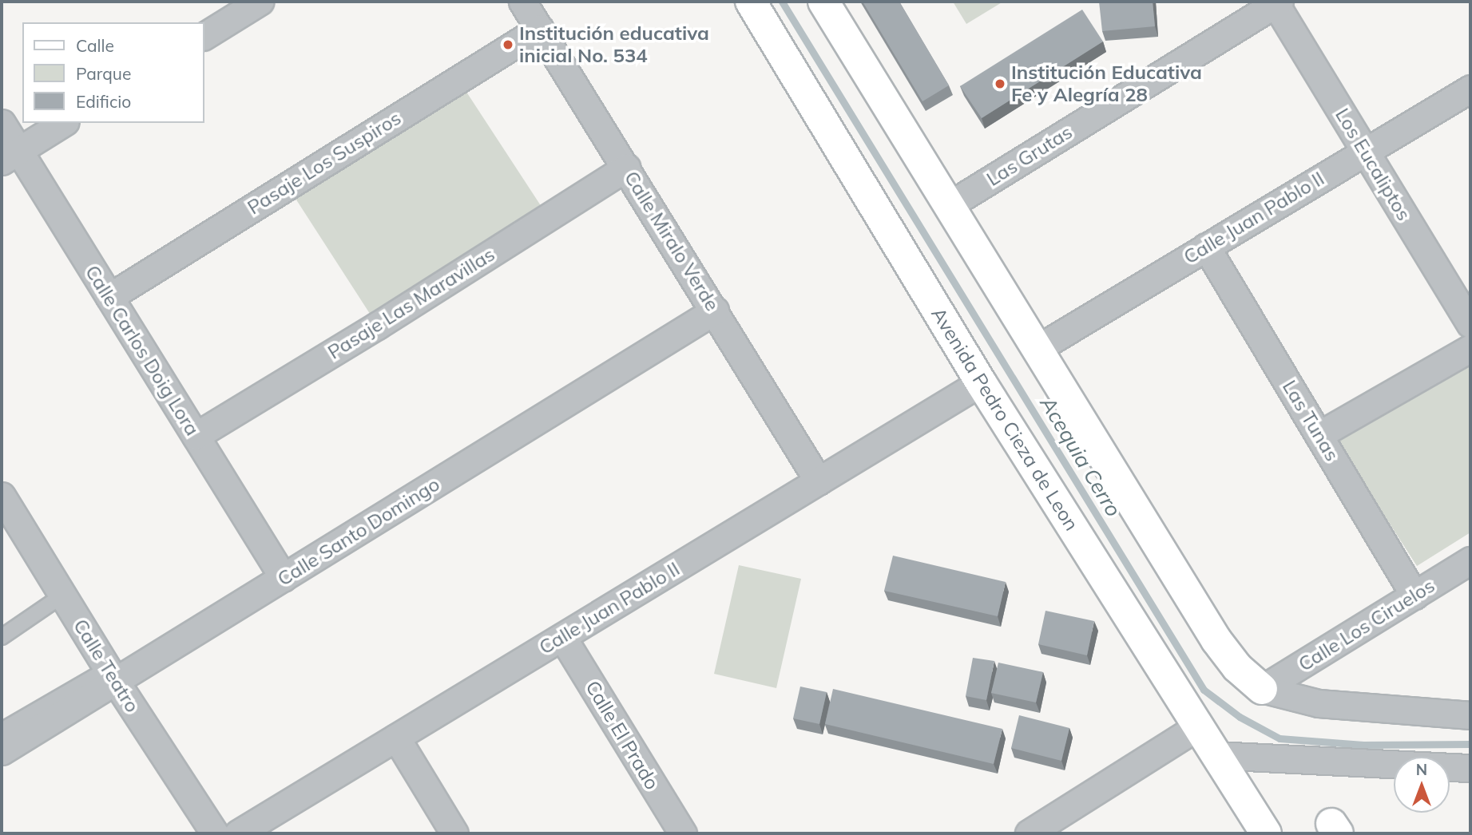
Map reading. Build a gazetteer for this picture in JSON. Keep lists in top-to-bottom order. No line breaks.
{"streets":{"street":["Las Grutas","Pasaje Los Suspiros","Los Eucaliptos","Calle Juan Pablo II","Calle Miralo Verde","Pasaje Las Maravillas","Calle Carlos Doig Lora","Avenida Pedro Cieza de Leon","Las Tunas","Calle Santo Domingo","Calle Los Ciruelos","Calle Teatro","Calle El Prado"]},"crossings":[["Las Grutas","Los Eucaliptos"],["Pasaje Los Suspiros","Calle Miralo Verde"],["Pasaje Los Suspiros","Calle Carlos Doig Lora"],["Los Eucaliptos","Calle Juan Pablo II"],["Calle Juan Pablo II","Calle Miralo Verde"],["Calle Juan Pablo II","Avenida Pedro Cieza de Leon"],["Calle Juan Pablo II","Las Tunas"],["Calle Juan Pablo II","Calle El Prado"],["Calle Miralo Verde","Pasaje Las Maravillas"],["Calle Miralo Verde","Calle Santo Domingo"],["Pasaje Las Maravillas","Calle Carlos Doig Lora"],["Calle Carlos Doig Lora","Calle Santo Domingo"],["Las Tunas","Calle Los Ciruelos"],["Calle Santo Domingo","Calle Teatro"]],"water":["Acequia Cerro"],"places":["Institución educativa inicial No. 534","Institución Educativa Fe y Alegría 28"],"legend":["Calle","Parque","Edificio"],"north":"top"}
